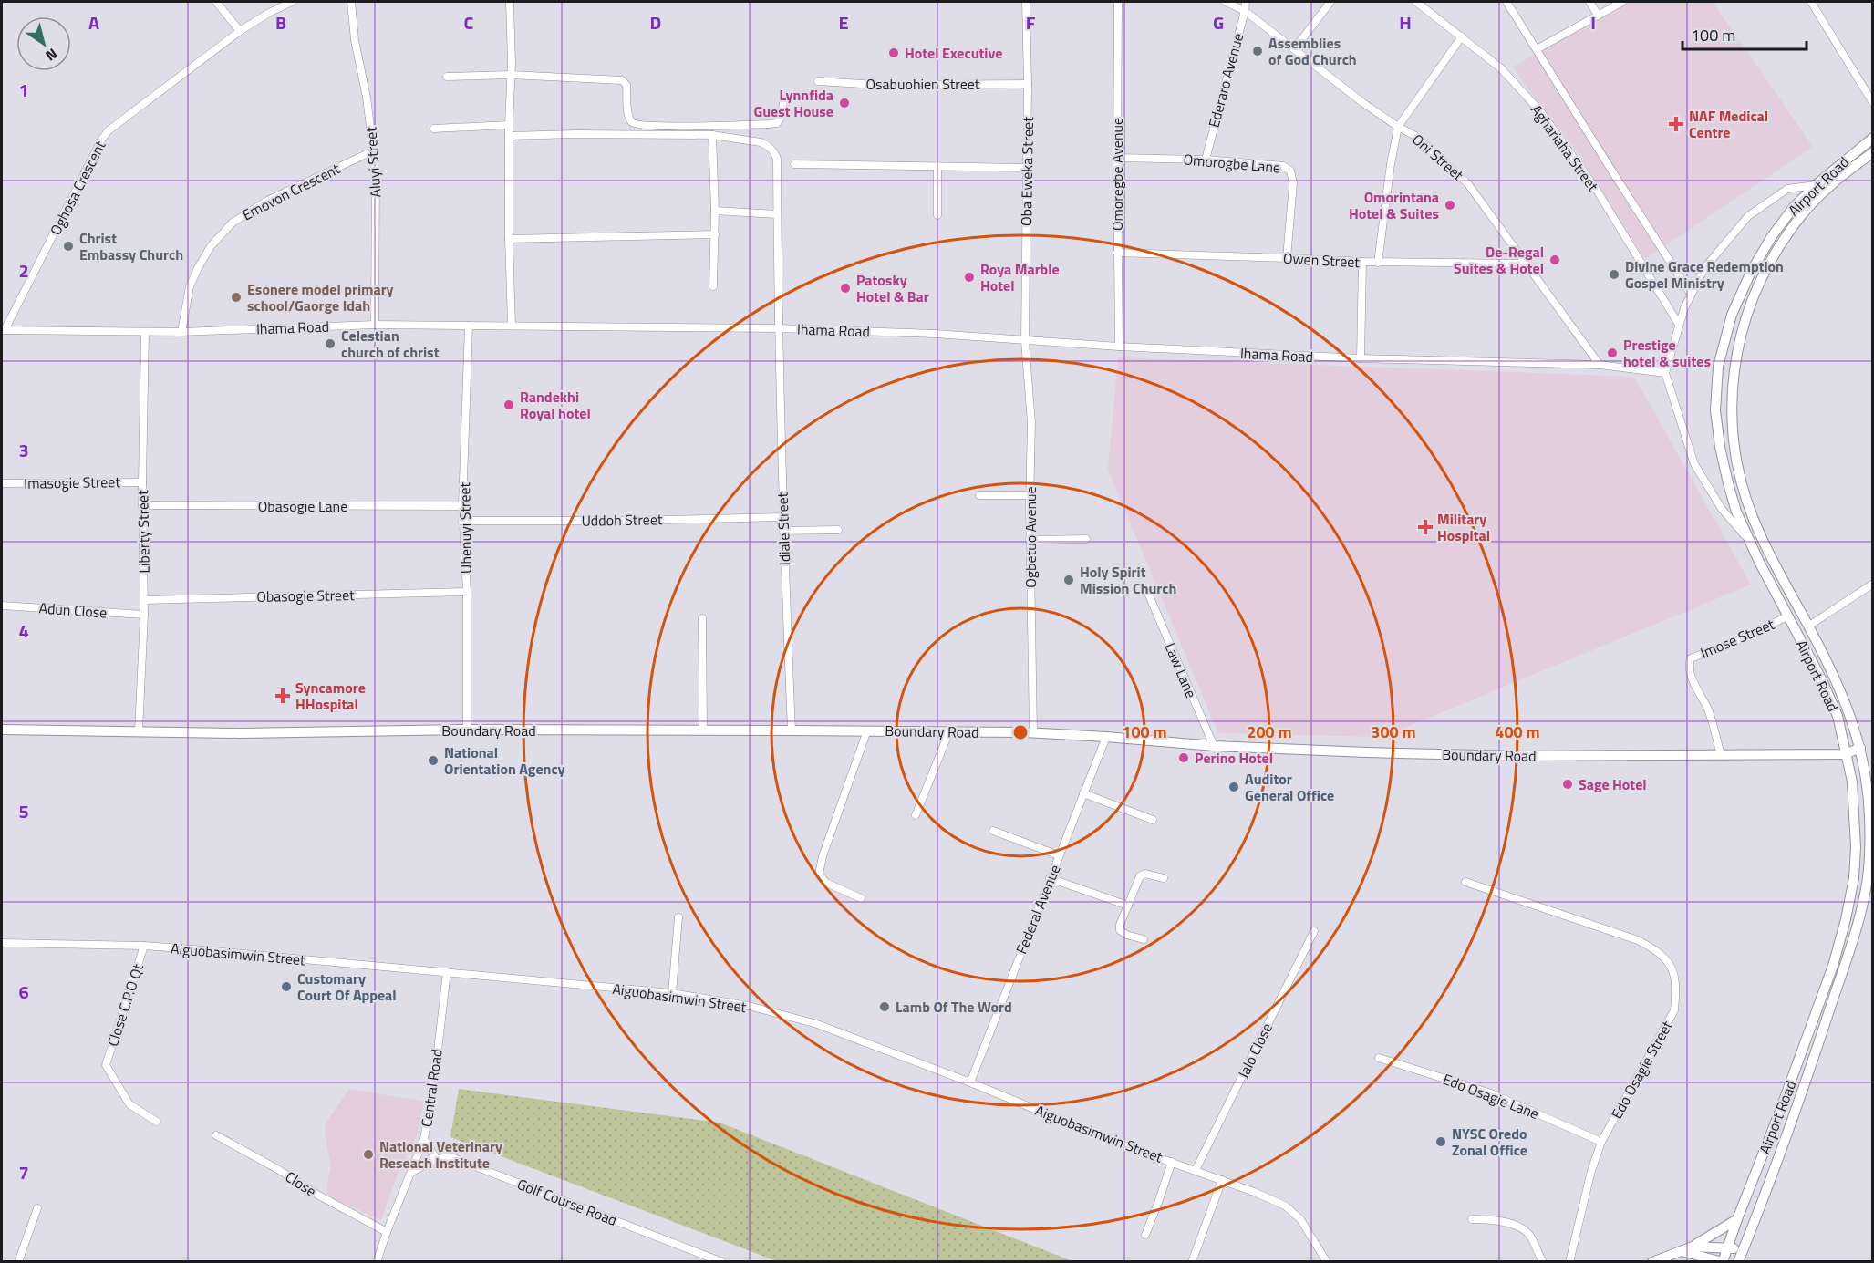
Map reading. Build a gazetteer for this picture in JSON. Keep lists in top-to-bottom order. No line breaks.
{"streets":{"main road":["Airport Road","Boundary Road"],"street":["Ederaro Avenue","Osabuohien Street","Aghariaha Street","Oni Street","Aluyi Street","Omorogbe Lane","Oba Eweka Street","Omoregbe Avenue","Oghosa Crescent","Emovon Crescent","Owen Street","Ihama Road","Imasogie Street","Obasogie Lane","Uddoh Street","Uhenuyi Street","Idiale Street","Liberty Street","Ogbetuo Avenue","Obasogie Street","Adun Close","Imose Street","Law Lane","Federal Avenue","Aiguobasimwin Street","Close C.P.O Qt","Jalo Close","Edo Osagie Street","Central Road","Edo Osagie Lane","Close","Golf Course Road"]},"crossings":[["Ederaro Avenue","Oni Street"],["Ederaro Avenue","Omorogbe Lane"],["Osabuohien Street","Oba Eweka Street"],["Oni Street","Owen Street"],["Oni Street","Ihama Road"],["Aluyi Street","Emovon Crescent"],["Aluyi Street","Ihama Road"],["Omorogbe Lane","Omoregbe Avenue"],["Omorogbe Lane","Owen Street"],["Oba Eweka Street","Ihama Road"],["Oba Eweka Street","Ogbetuo Avenue"],["Omoregbe Avenue","Owen Street"],["Omoregbe Avenue","Ihama Road"],["Airport Road","Imose Street"],["Airport Road","Boundary Road"],["Oghosa Crescent","Ihama Road"],["Emovon Crescent","Ihama Road"],["Ihama Road","Uhenuyi Street"],["Ihama Road","Idiale Street"],["Ihama Road","Liberty Street"],["Ihama Road","Ogbetuo Avenue"],["Imasogie Street","Liberty Street"],["Obasogie Lane","Uhenuyi Street"],["Obasogie Lane","Liberty Street"],["Uddoh Street","Uhenuyi Street"],["Uddoh Street","Idiale Street"],["Uhenuyi Street","Obasogie Street"],["Uhenuyi Street","Boundary Road"],["Idiale Street","Boundary Road"],["Liberty Street","Obasogie Street"],["Liberty Street","Adun Close"],["Liberty Street","Boundary Road"],["Ogbetuo Avenue","Boundary Road"],["Imose Street","Boundary Road"],["Law Lane","Boundary Road"],["Boundary Road","Federal Avenue"],["Federal Avenue","Aiguobasimwin Street"],["Aiguobasimwin Street","Close C.P.O Qt"],["Aiguobasimwin Street","Jalo Close"],["Aiguobasimwin Street","Central Road"],["Edo Osagie Street","Edo Osagie Lane"],["Central Road","Close"]],"places":{"other":["Assemblies of God Church","Hotel Executive","Lynnfida Guest House","Omorintana Hotel & Suites","Christ Embassy Church","De-Regal Suites & Hotel","Divine Grace Redemption Gospel Ministry","Roya Marble Hotel","Patosky Hotel & Bar","Esonere model primary school/Gaorge Idah","Celestian church of christ","Prestige hotel & suites","Randekhi Royal hotel","Holy Spirit Mission Church","Perino Hotel","National Orientation Agency","Sage Hotel","Auditor General Office","Customary Court Of Appeal","Lamb Of The Word","NYSC Oredo Zonal Office","National Veterinary Reseach Institute"],"health":["NAF Medical Centre","Military Hospital","Syncamore HHospital"]},"scale_bar":"100 m","north":"bottom right","grid":{"columns":["A","B","C","D","E","F","G","H","I"],"rows":["1","2","3","4","5","6","7"]},"rings":["100 m","200 m","300 m","400 m"]}
